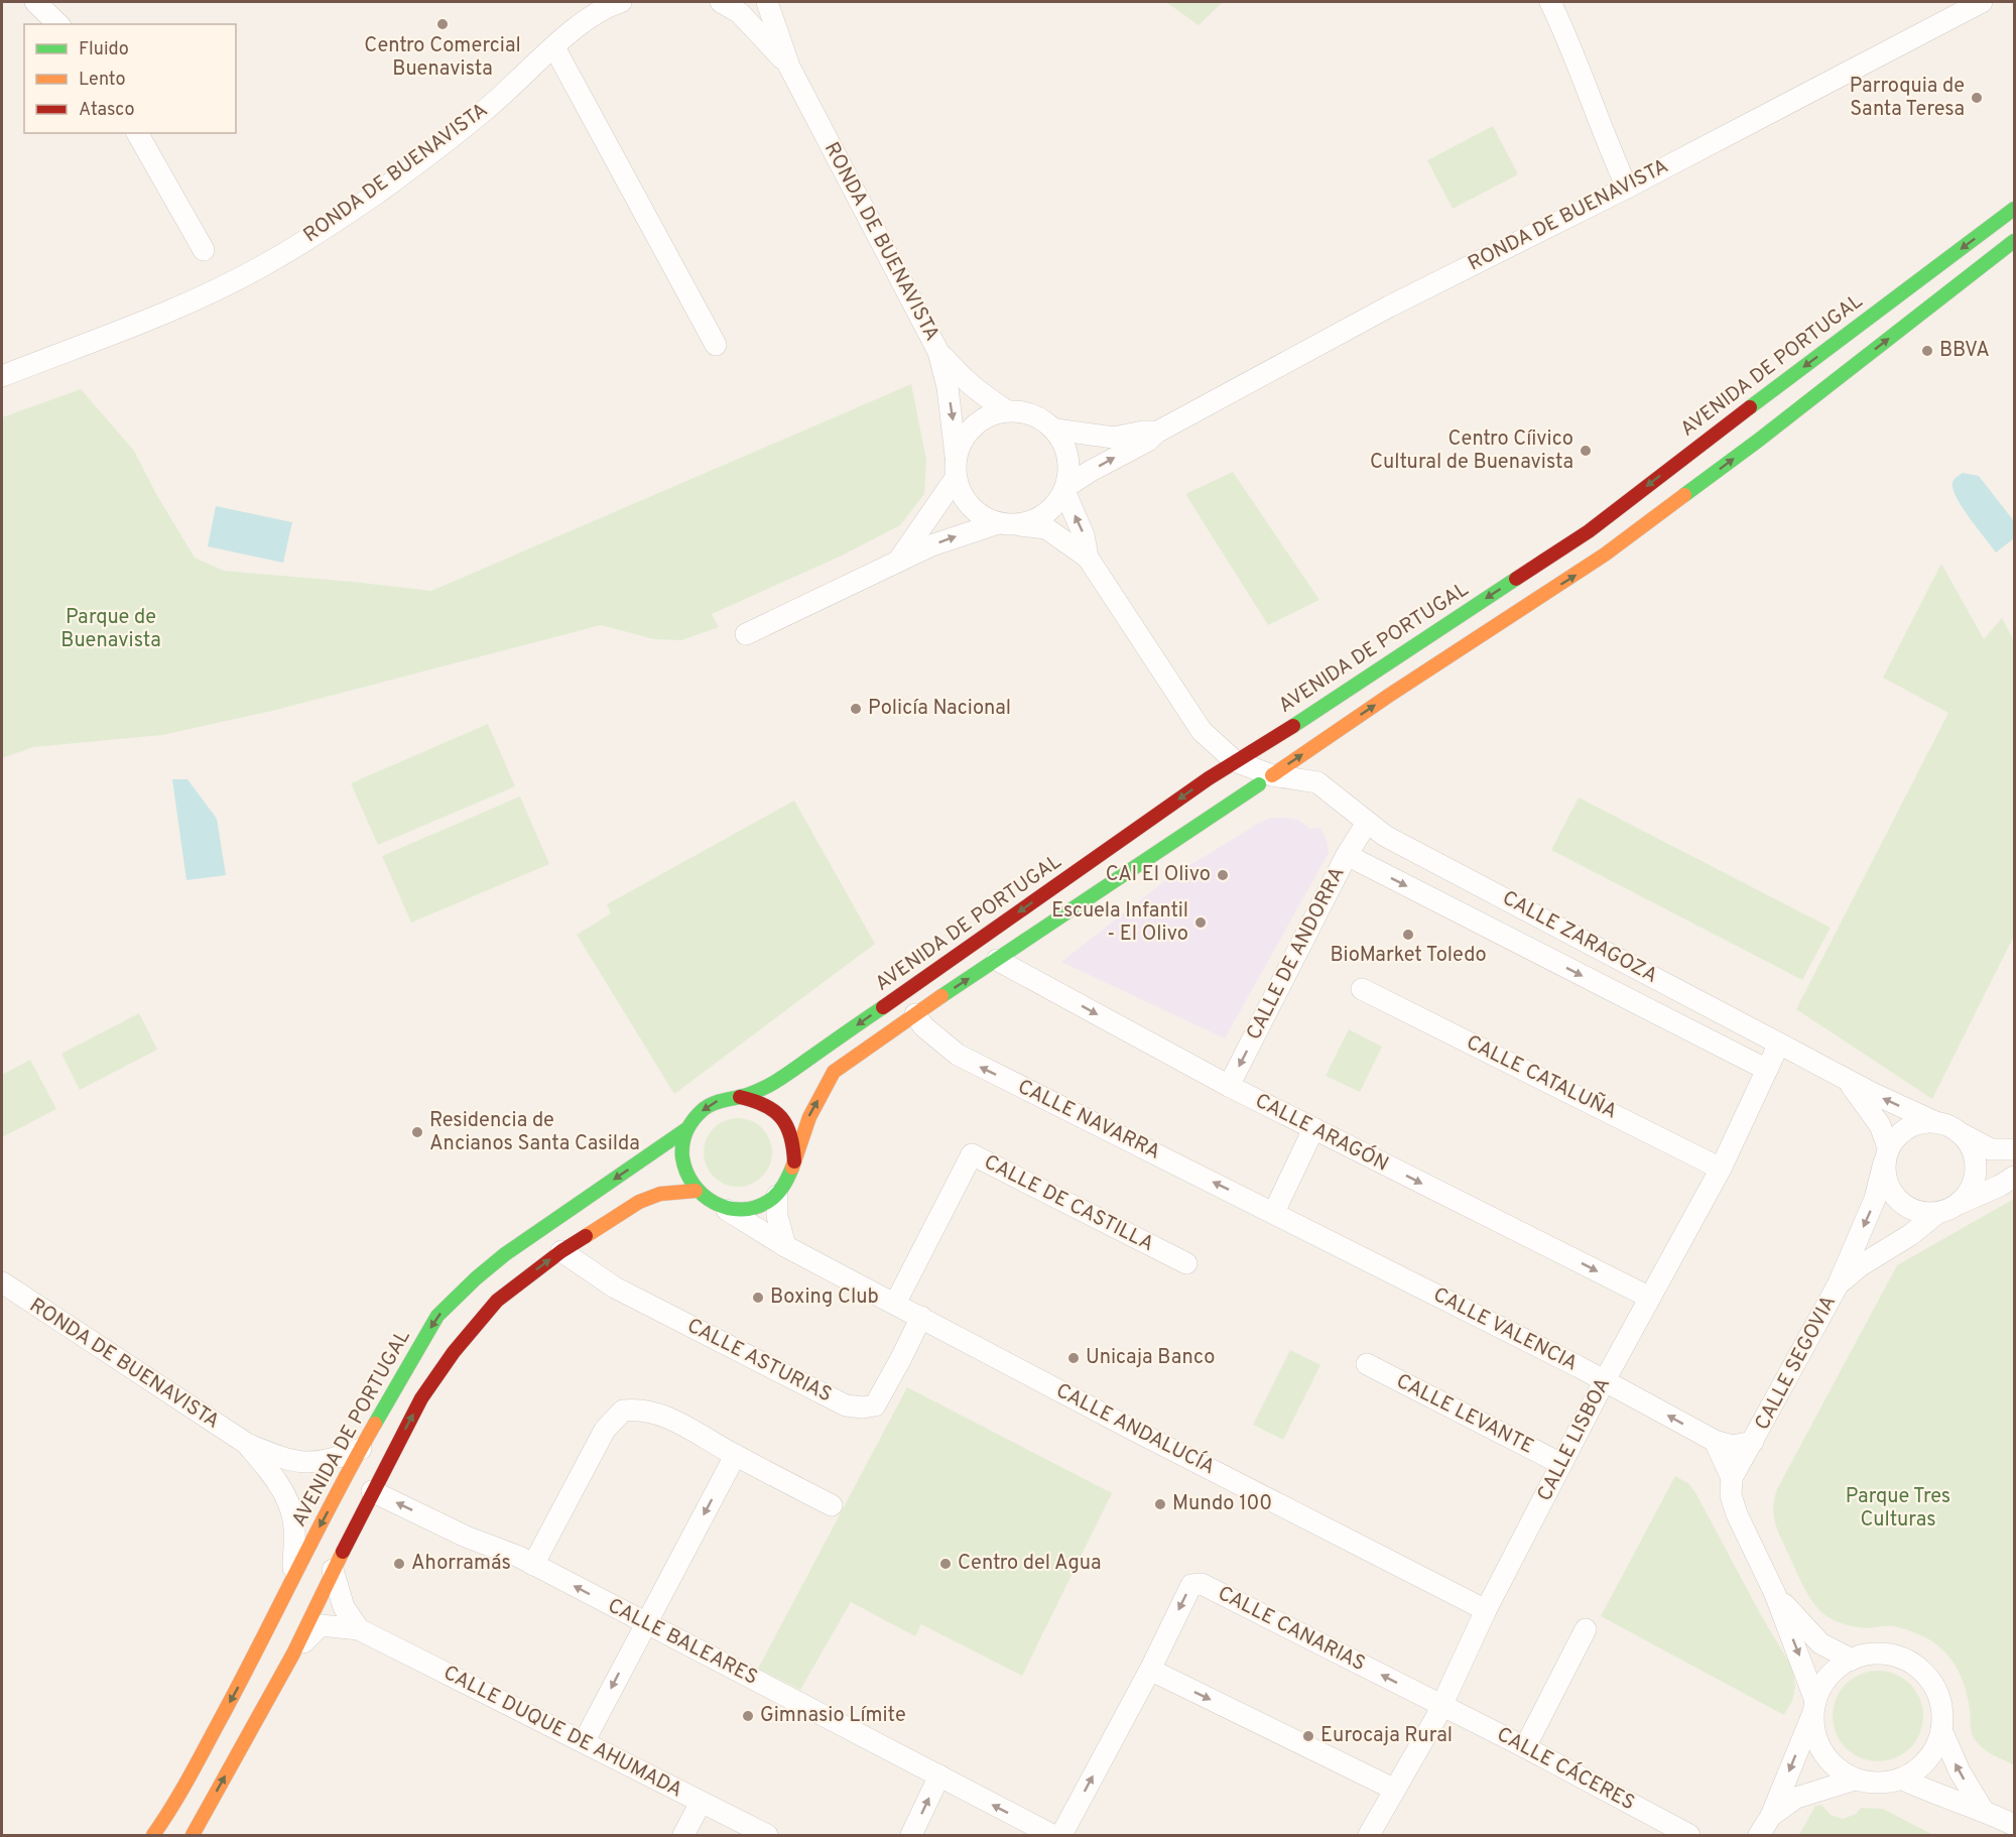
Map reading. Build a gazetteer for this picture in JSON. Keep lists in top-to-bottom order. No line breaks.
{"streets":{"main road":["AVENIDA DE PORTUGAL"],"street":["RONDA DE BUENAVISTA","CALLE ZARAGOZA","CALLE DE ANDORRA","CALLE CATALUÑA","CALLE NAVARRA","CALLE ARAGÓN","CALLE DE CASTILLA","CALLE VALENCIA","CALLE ASTURIAS","CALLE SEGOVIA","CALLE LEVANTE","CALLE ANDALUCÍA","CALLE LISBOA","CALLE CANARIAS","CALLE BALEARES","CALLE DUQUE DE AHUMADA","CALLE CÁCERES"]},"crossings":[["RONDA DE BUENAVISTA","AVENIDA DE PORTUGAL"],["AVENIDA DE PORTUGAL","CALLE ANDALUCÍA"],["CALLE ZARAGOZA","CALLE DE ANDORRA"],["CALLE ZARAGOZA","CALLE SEGOVIA"],["CALLE ZARAGOZA","CALLE LISBOA"],["CALLE DE ANDORRA","CALLE ARAGÓN"],["CALLE CATALUÑA","CALLE LISBOA"],["CALLE NAVARRA","CALLE VALENCIA"],["CALLE ARAGÓN","CALLE LISBOA"],["CALLE DE CASTILLA","CALLE ANDALUCÍA"],["CALLE VALENCIA","CALLE SEGOVIA"],["CALLE VALENCIA","CALLE LISBOA"],["CALLE ASTURIAS","CALLE ANDALUCÍA"],["CALLE LEVANTE","CALLE LISBOA"],["CALLE ANDALUCÍA","CALLE LISBOA"],["CALLE LISBOA","CALLE CANARIAS"],["CALLE LISBOA","CALLE CÁCERES"],["CALLE CANARIAS","CALLE CÁCERES"]],"one_way":["CALLE DE ANDORRA","CALLE NAVARRA","CALLE ARAGÓN","CALLE BALEARES"],"parks":["Parque de Buenavista","Parque Tres Culturas"],"places":["Centro Comercial Buenavista","Parroquia de Santa Teresa","BBVA","Centro Cíivico Cultural de Buenavista","Policía Nacional","CAI El Olivo","Escuela Infantil - El Olivo","BioMarket Toledo","Residencia de Ancianos Santa Casilda","Boxing Club","Unicaja Banco","Mundo 100","Ahorramás","Centro del Agua","Gimnasio Límite","Eurocaja Rural"],"legend":["Fluido","Lento","Atasco"]}
